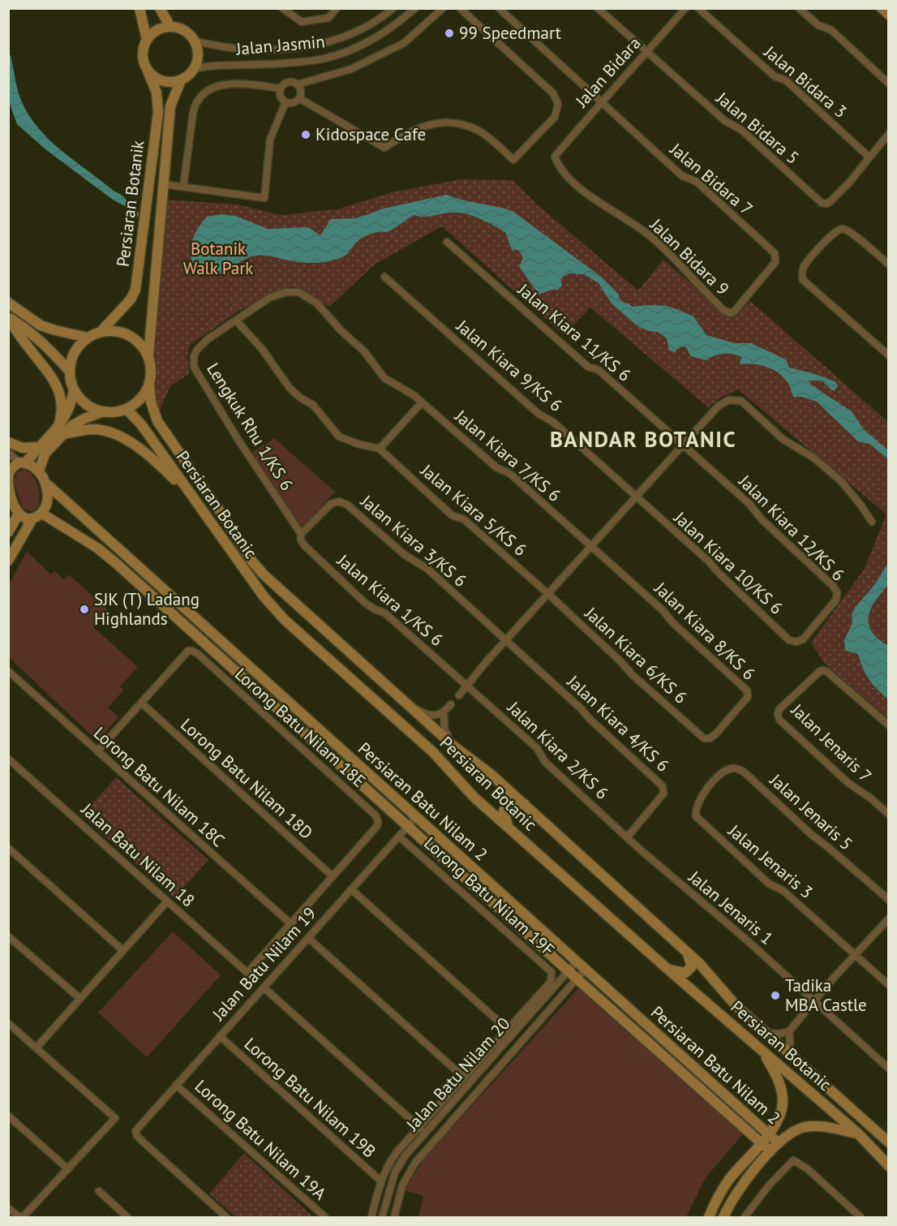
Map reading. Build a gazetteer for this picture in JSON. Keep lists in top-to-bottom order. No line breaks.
{"streets":{"main road":["Persiaran Botanik","Persiaran Botanic","Persiaran Batu Nilam 2"],"street":["Jalan Jasmin","Jalan Bidara","Jalan Bidara 3","Jalan Bidara 5","Jalan Bidara 7","Jalan Bidara 9","Jalan Kiara 11/KS 6","Jalan Kiara 9/KS 6","Lengkuk Rhu 1/KS 6","Jalan Kiara 7/KS 6","Jalan Kiara 5/KS 6","Jalan Kiara 12/KS 6","Jalan Kiara 3/KS 6","Jalan Kiara 10/KS 6","Jalan Kiara 1/KS 6","Jalan Kiara 8/KS 6","Jalan Kiara 6/KS 6","Jalan Kiara 4/KS 6","Lorong Batu Nilam 18E","Jalan Jenaris 7","Jalan Kiara 2/KS 6","Lorong Batu Nilam 18D","Lorong Batu Nilam 18C","Jalan Jenaris 5","Jalan Batu Nilam 18","Jalan Jenaris 3","Lorong Batu Nilam 19F","Jalan Jenaris 1","Jalan Batu Nilam 19","Jalan Batu Nilam 20","Lorong Batu Nilam 19B","Lorong Batu Nilam 19A"]},"crossings":[["Jalan Jasmin","Persiaran Botanik"],["Jalan Bidara","Jalan Bidara 5"],["Jalan Bidara","Jalan Bidara 7"],["Jalan Bidara","Jalan Bidara 9"],["Jalan Bidara 3","Jalan Bidara 5"],["Jalan Bidara 7","Jalan Bidara 9"],["Persiaran Botanik","Persiaran Botanic"],["Jalan Kiara 11/KS 6","Jalan Kiara 12/KS 6"],["Jalan Kiara 9/KS 6","Jalan Kiara 10/KS 6"],["Lengkuk Rhu 1/KS 6","Jalan Kiara 7/KS 6"],["Lengkuk Rhu 1/KS 6","Jalan Kiara 3/KS 6"],["Lengkuk Rhu 1/KS 6","Jalan Kiara 1/KS 6"],["Jalan Kiara 7/KS 6","Jalan Kiara 8/KS 6"],["Jalan Kiara 5/KS 6","Jalan Kiara 6/KS 6"],["Jalan Kiara 12/KS 6","Jalan Kiara 10/KS 6"],["Jalan Kiara 3/KS 6","Jalan Kiara 1/KS 6"],["Jalan Kiara 3/KS 6","Jalan Kiara 4/KS 6"],["Jalan Kiara 1/KS 6","Jalan Kiara 2/KS 6"],["Jalan Kiara 8/KS 6","Jalan Kiara 6/KS 6"],["Jalan Kiara 4/KS 6","Jalan Kiara 2/KS 6"],["Jalan Kiara 4/KS 6","Jalan Jenaris 1"],["Lorong Batu Nilam 18E","Lorong Batu Nilam 18D"],["Jalan Kiara 2/KS 6","Jalan Jenaris 1"],["Lorong Batu Nilam 18C","Jalan Batu Nilam 18"],["Persiaran Batu Nilam 2","Jalan Batu Nilam 19"],["Persiaran Batu Nilam 2","Jalan Batu Nilam 20"],["Jalan Jenaris 5","Jalan Jenaris 3"],["Lorong Batu Nilam 19F","Jalan Batu Nilam 19"],["Jalan Batu Nilam 19","Lorong Batu Nilam 19B"],["Jalan Batu Nilam 19","Lorong Batu Nilam 19A"]],"districts":["BANDAR BOTANIC"],"parks":["Botanik Walk Park"],"places":["99 Speedmart","Kidospace Cafe","SJK (T) Ladang Highlands","Tadika MBA Castle"]}
